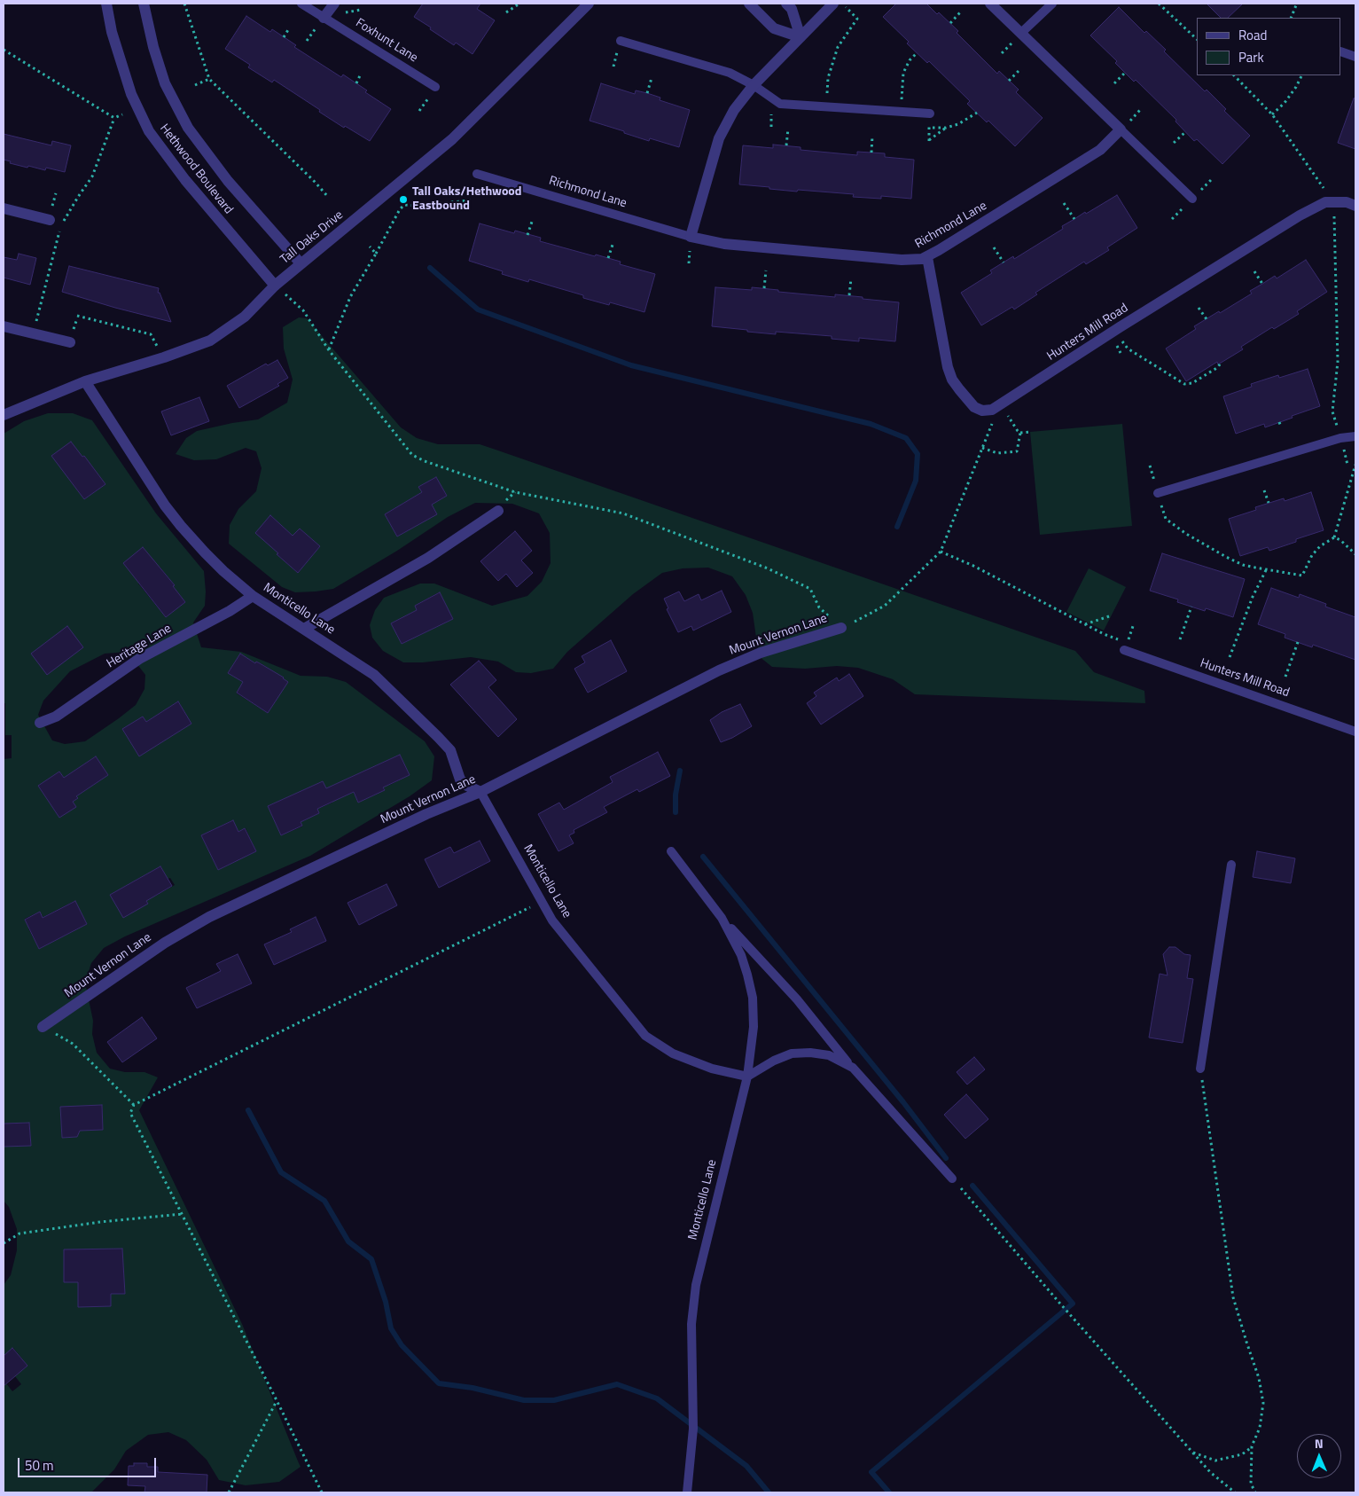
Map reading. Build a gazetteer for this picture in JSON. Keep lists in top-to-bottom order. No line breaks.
{"streets":{"street":["Hethwood Boulevard","Richmond Lane","Tall Oaks Drive","Hunters Mill Road","Monticello Lane","Mount Vernon Lane","Heritage Lane"],"lane":["Foxhunt Lane"]},"crossings":[["Hethwood Boulevard","Tall Oaks Drive"],["Richmond Lane","Hunters Mill Road"],["Tall Oaks Drive","Monticello Lane"],["Monticello Lane","Mount Vernon Lane"],["Monticello Lane","Heritage Lane"]],"places":["Tall Oaks/Hethwood Eastbound"],"legend":["Road","Park"],"scale_bar":"50 m","north":"top"}
